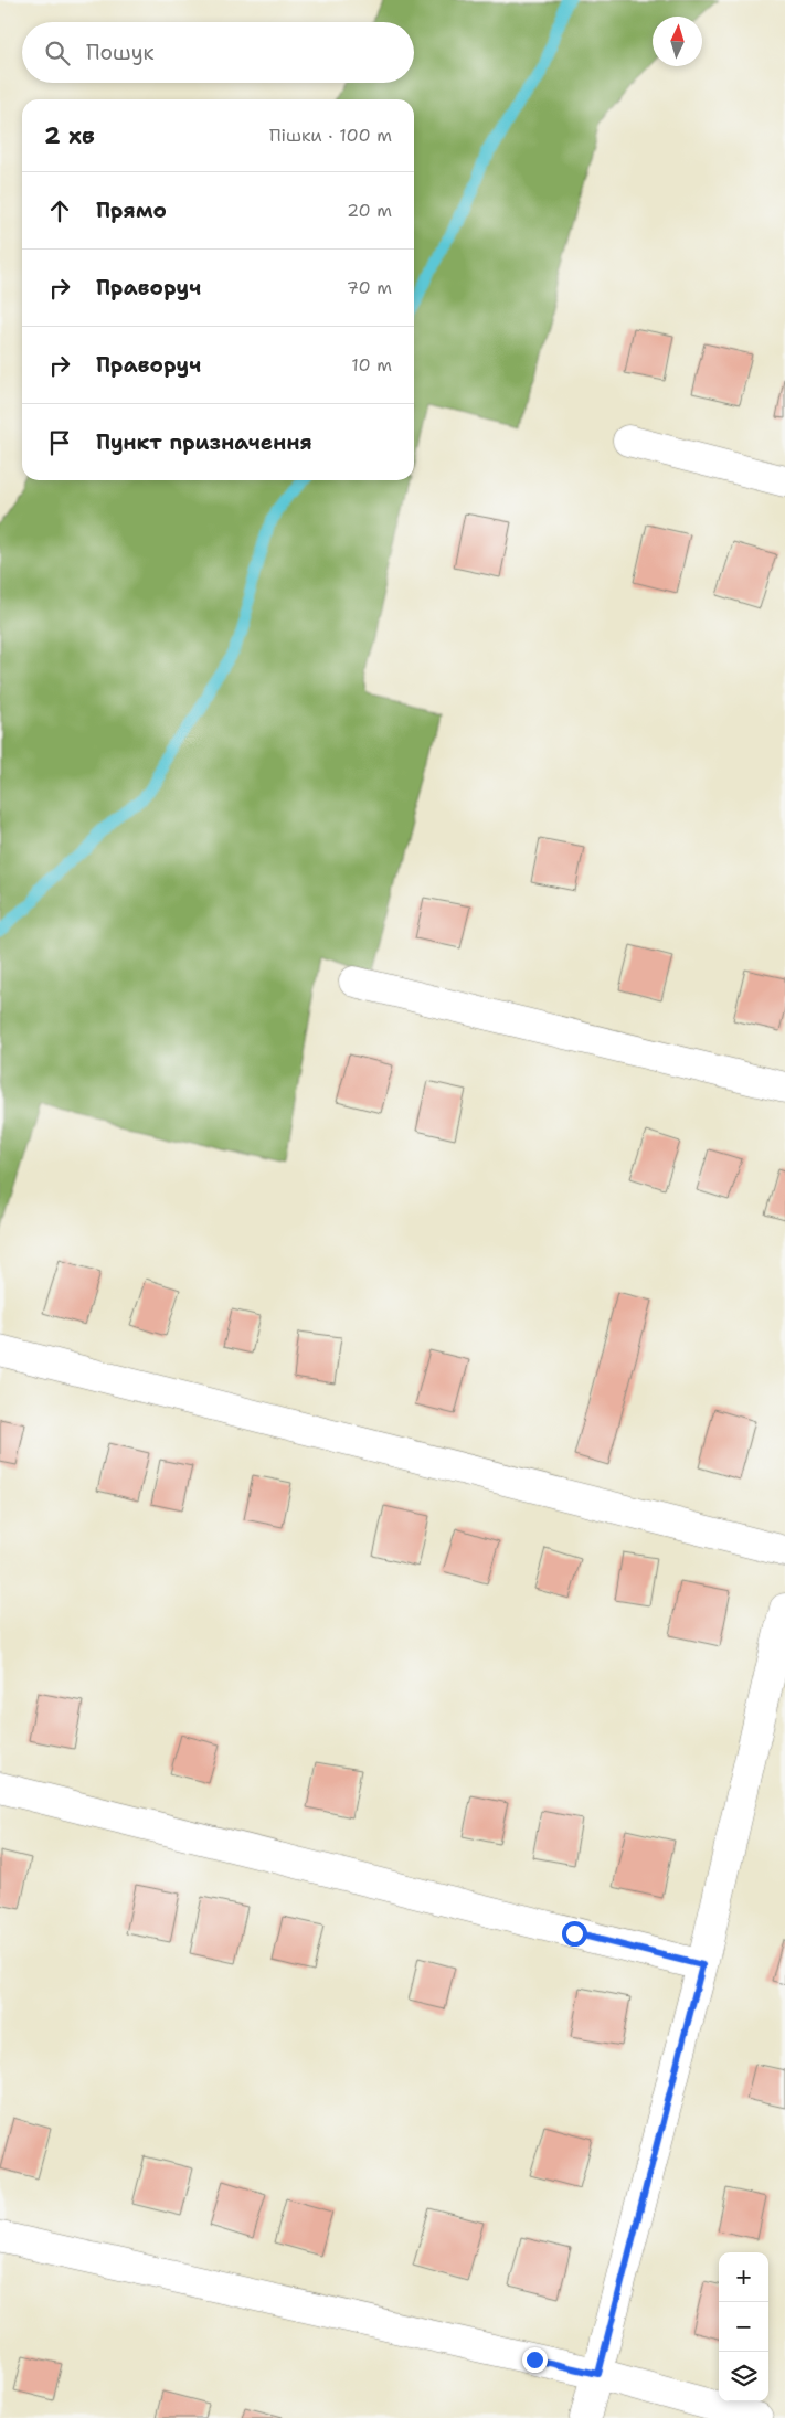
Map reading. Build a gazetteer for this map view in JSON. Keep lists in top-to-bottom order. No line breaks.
{"north":"top","page":{"search":"Пошук","heading":["2 хв","Пішки · 100 m"],"list":[["Прямо","20 m"],["Праворуч","70 m"],["Праворуч","10 m"],"Пункт призначення"],"map_buttons":["+","−"]}}
